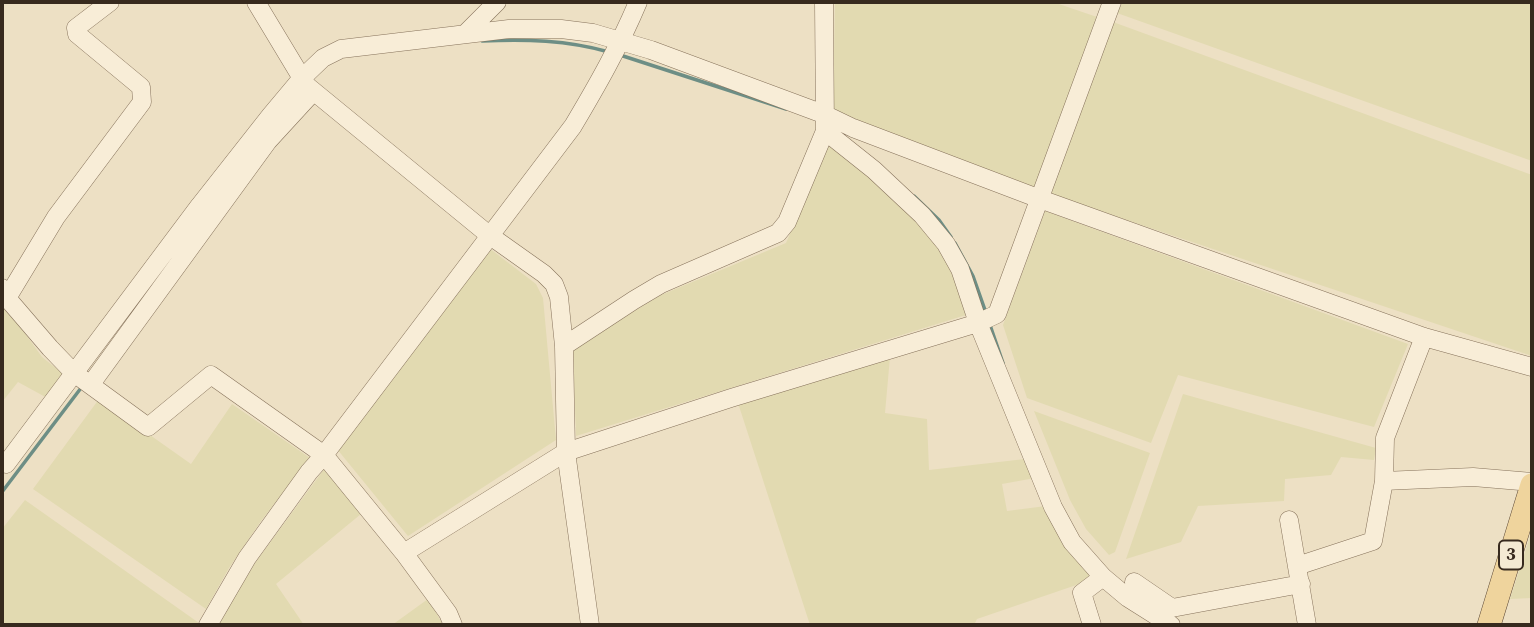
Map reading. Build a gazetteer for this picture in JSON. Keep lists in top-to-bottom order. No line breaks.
{"streets":{"main road":["3"]}}
